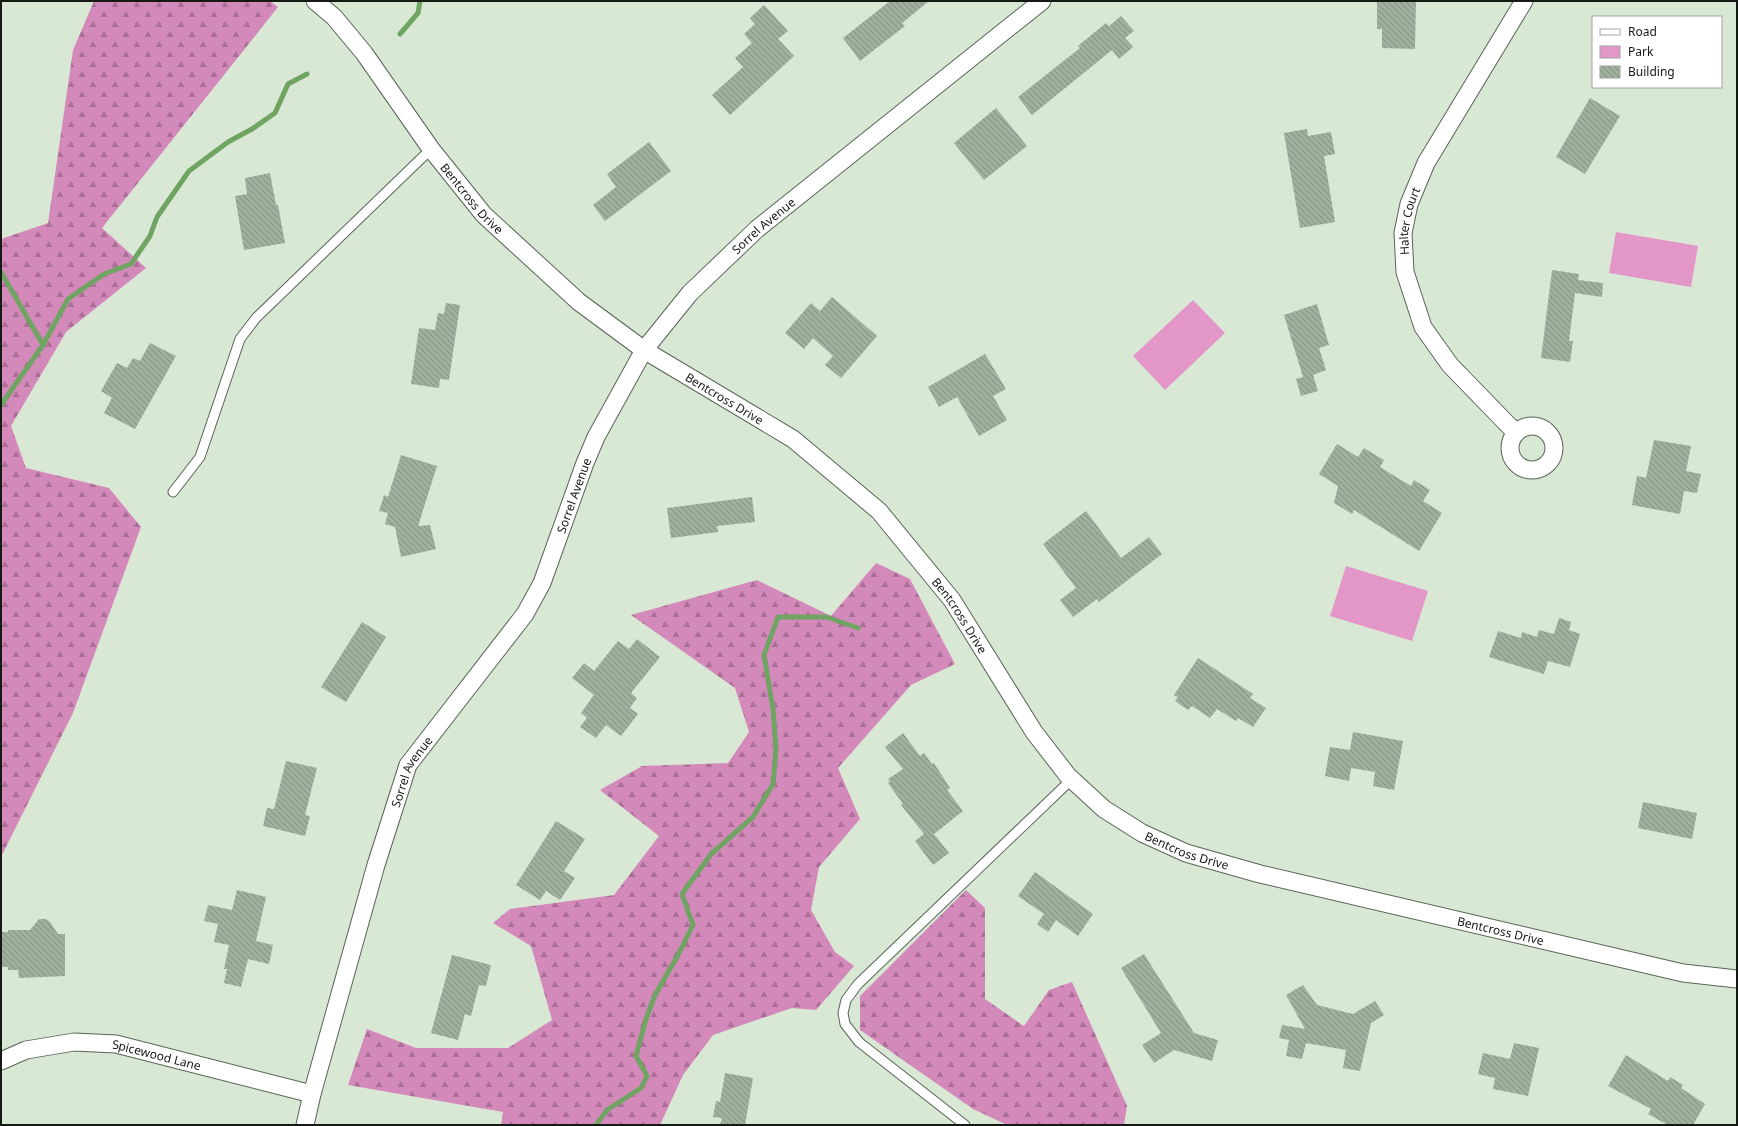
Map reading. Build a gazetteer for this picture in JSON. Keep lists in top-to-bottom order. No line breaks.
{"streets":{"street":["Bentcross Drive","Halter Court","Sorrel Avenue","Spicewood Lane"]},"crossings":[["Bentcross Drive","Sorrel Avenue"],["Sorrel Avenue","Spicewood Lane"]],"legend":["Road","Park","Building"]}
